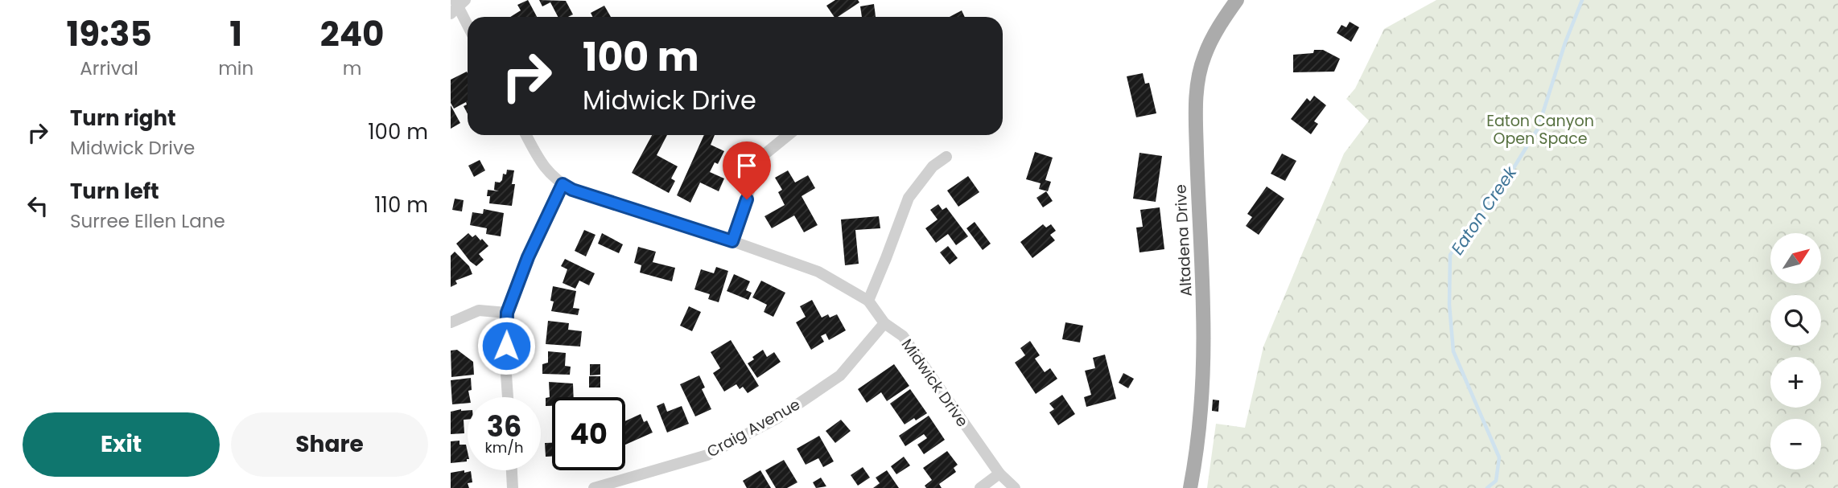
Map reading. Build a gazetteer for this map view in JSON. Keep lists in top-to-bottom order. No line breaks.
{"streets":{"main road":["Altadena Drive"],"street":["Midwick Drive","Craig Avenue"]},"crossings":[["Midwick Drive","Craig Avenue"]],"water":["Eaton Creek"],"parks":["Eaton Canyon Open Space"],"north":"top right","page":{"eta":["19:35","Arrival","1","min","240","m"],"turn":["100 m","Midwick Drive"],"list":[{"name":"Turn right","note":"Midwick Drive","value":"100 m"},{"name":"Turn left","note":"Surree Ellen Lane","value":"110 m"}],"map_buttons":["+","−"],"speed":"36 km/h","limit":"40","buttons":["Exit","Share"]}}
